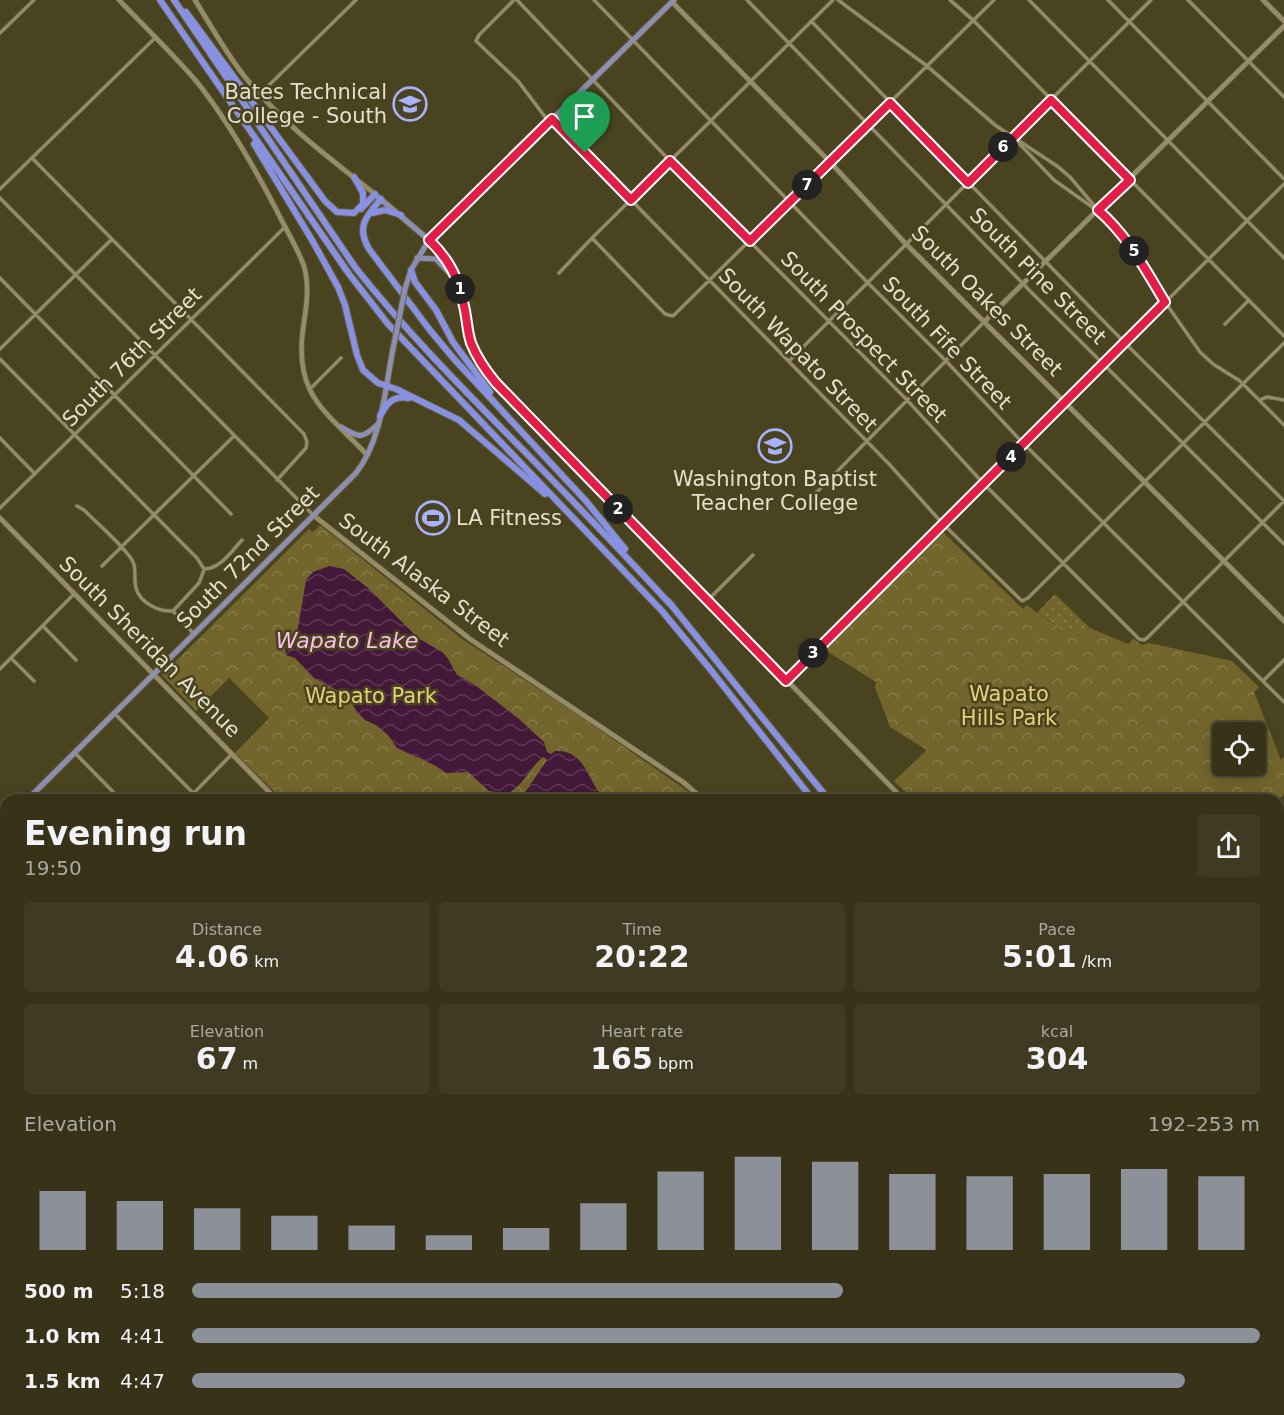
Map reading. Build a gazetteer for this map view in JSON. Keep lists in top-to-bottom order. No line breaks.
{"streets":{"main road":["South 72nd Street"],"street":["South Pine Street","South Oakes Street","South Prospect Street","South Fife Street","South Wapato Street","South 76th Street","South Alaska Street","South Sheridan Avenue"]},"crossings":[["South Oakes Street","South 72nd Street"],["South Prospect Street","South Fife Street"],["South Prospect Street","South Wapato Street"],["South Prospect Street","South 72nd Street"],["South Fife Street","South 72nd Street"],["South Wapato Street","South 72nd Street"],["South 76th Street","South Alaska Street"],["South 72nd Street","South Alaska Street"],["South 72nd Street","South Sheridan Avenue"]],"water":["Wapato Lake"],"parks":["Wapato Hills Park","Wapato Park"],"places":{"school or university":["Bates Technical College - South","Washington Baptist Teacher College"],"sports":["LA Fitness"]},"page":{"pins":["6","7","5","1","4","2","3"],"heading":["Evening run","19:50"],"stats":[["Distance","4.06 km"],["Time","20:22"],["Pace","5:01 /km"],["Elevation","67 m"],["Heart rate","165 bpm"],["kcal","304"]],"chart":["Elevation","192–253 m"],"list":[{"name":"500 m","note":"5:18"},{"name":"1.0 km","note":"4:41"},{"name":"1.5 km","note":"4:47"}]}}
